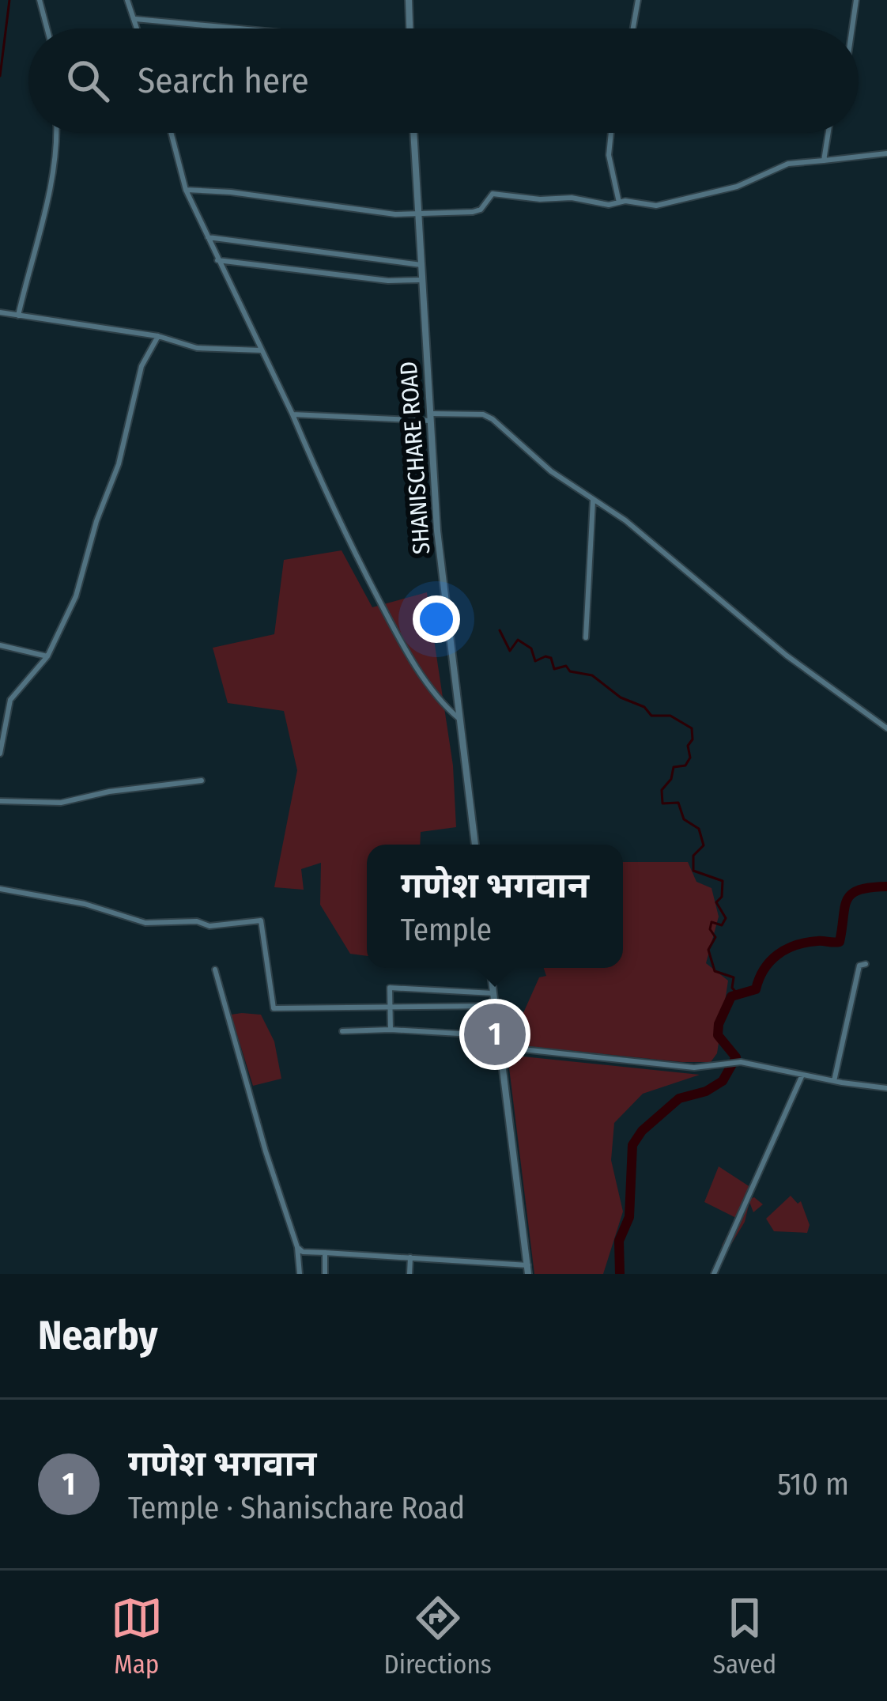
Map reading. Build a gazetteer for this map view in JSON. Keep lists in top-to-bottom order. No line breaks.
{"streets":{"street":["SHANISCHARE ROAD"]},"page":{"search":"Search here","popup":["गणेश भगवान","Temple"],"pins":"1","heading":"Nearby","list":[{"mark":"1","name":"गणेश भगवान","note":"Temple · Shanischare Road","value":"510 m"}],"nav":["Map","Directions","Saved"]}}
